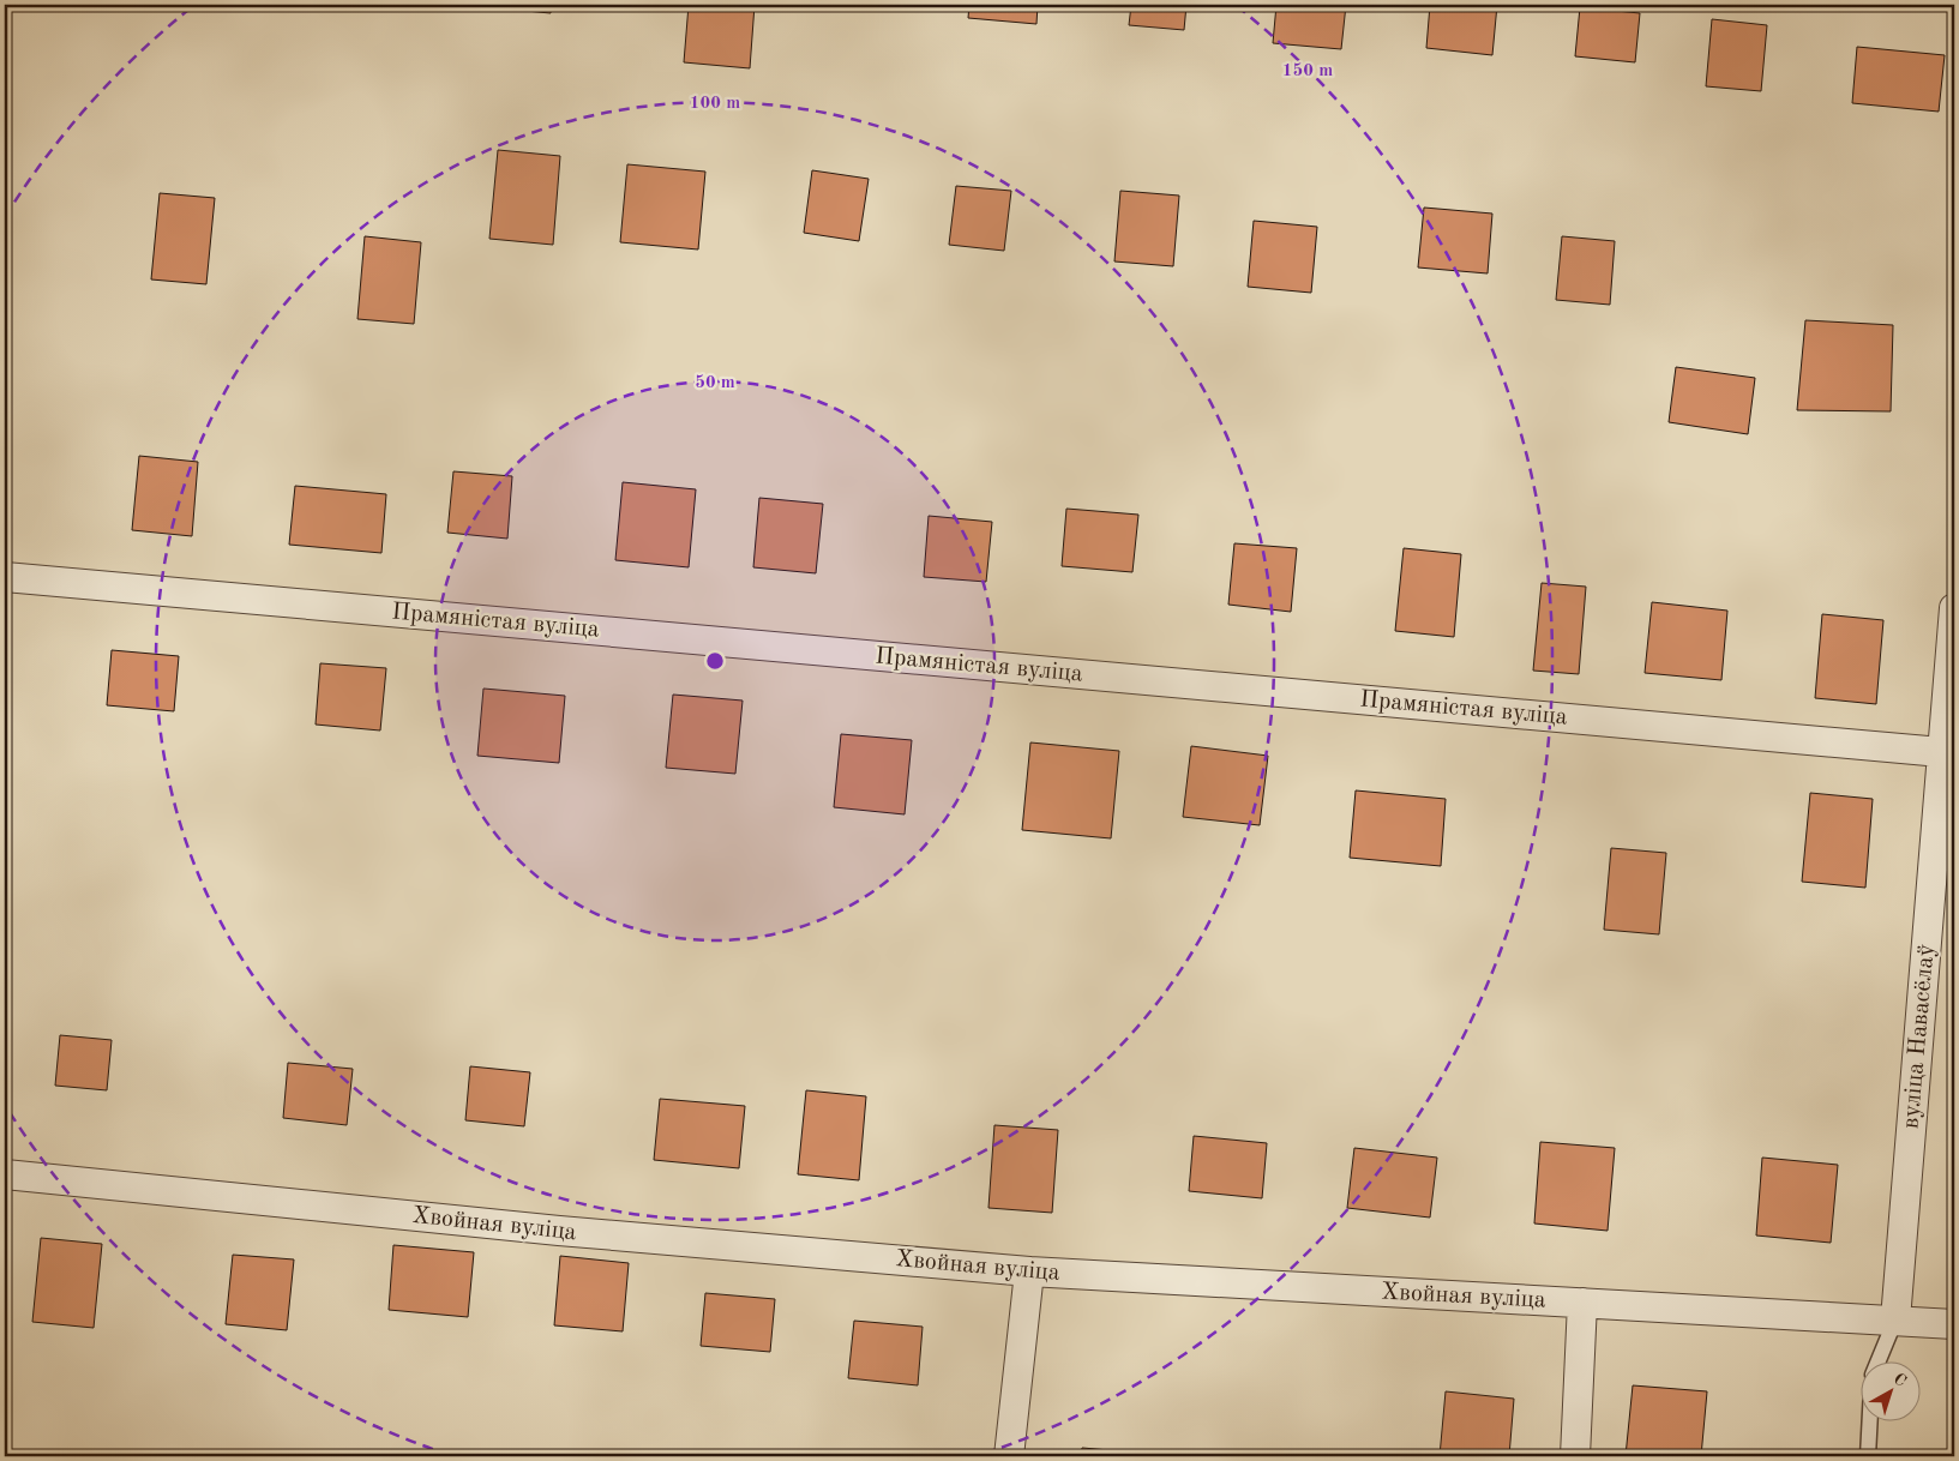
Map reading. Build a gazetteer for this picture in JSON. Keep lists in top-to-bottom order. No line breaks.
{"streets":{"street":["Прамяністая вуліца","вуліца Навасёлаў","Хвойная вуліца"]},"crossings":[["Прамяністая вуліца","вуліца Навасёлаў"],["вуліца Навасёлаў","Хвойная вуліца"]],"north":"top right","rings":["150 m","100 m","50 m"]}
